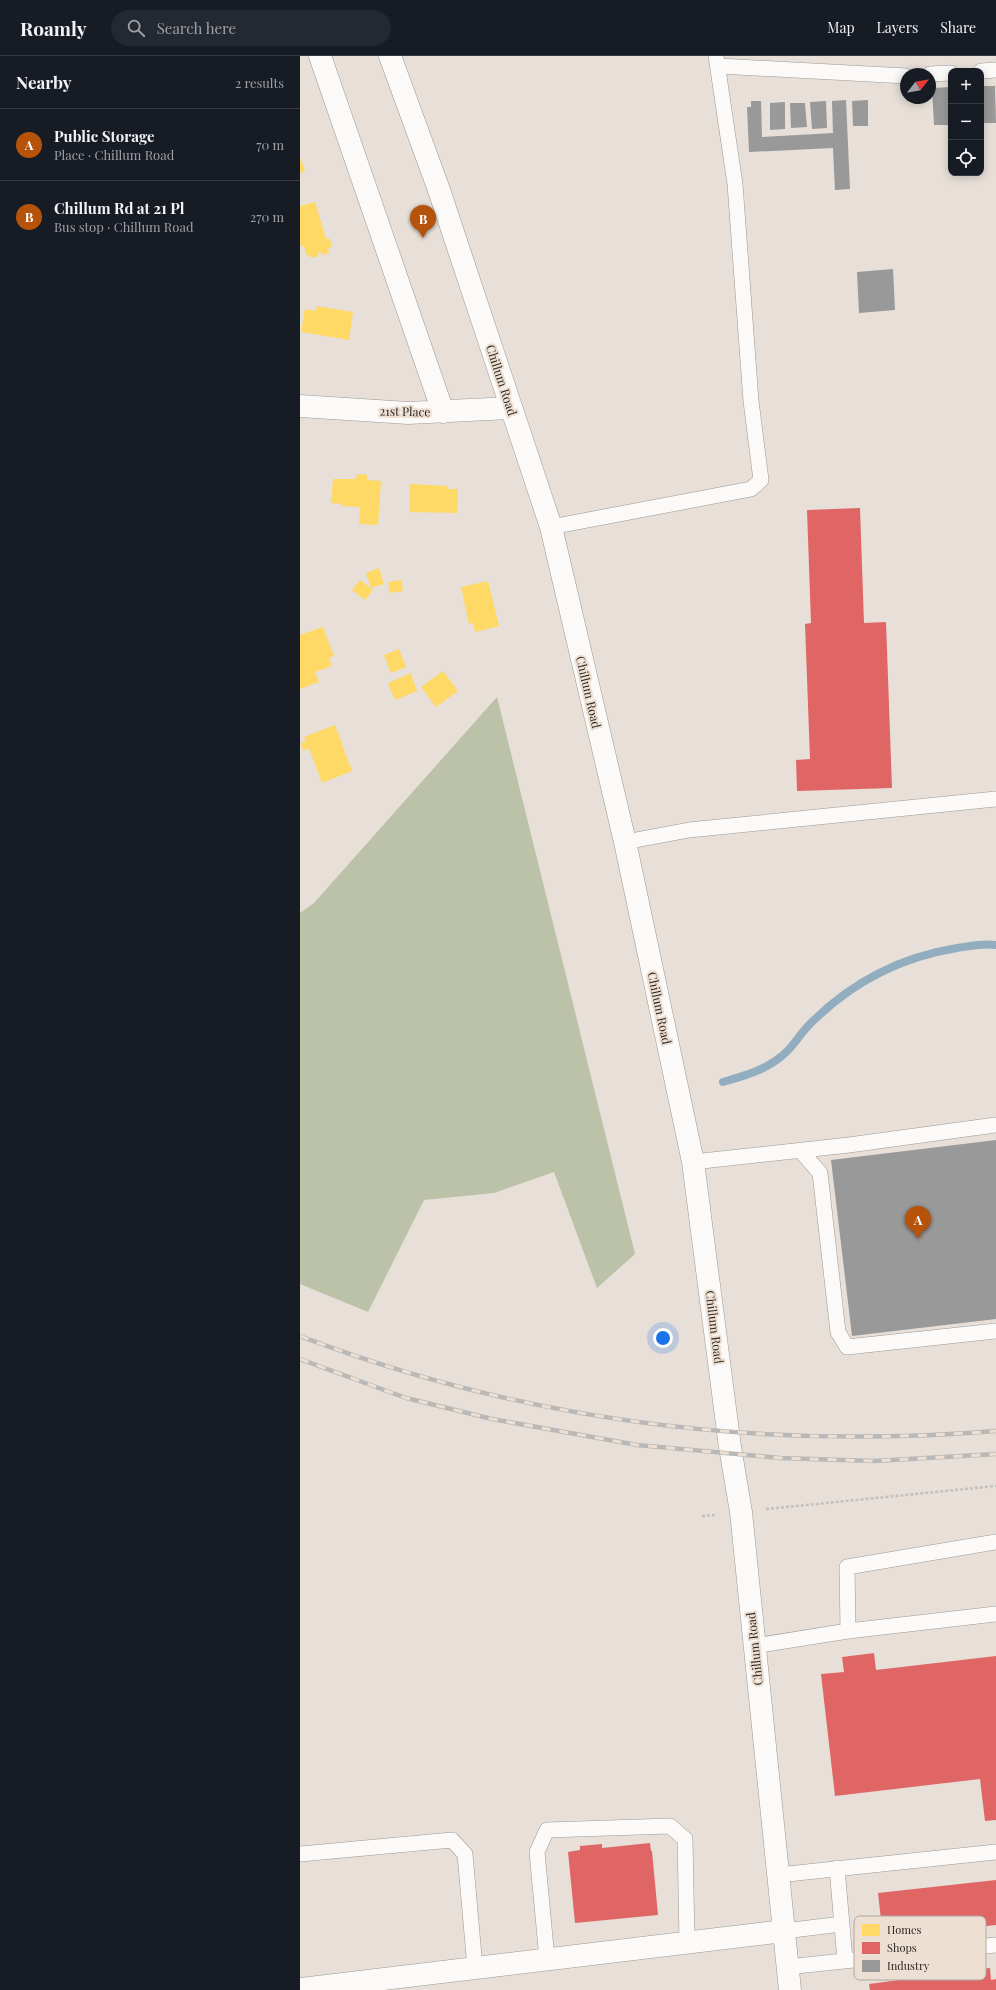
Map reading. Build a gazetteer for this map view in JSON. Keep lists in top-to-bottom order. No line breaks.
{"streets":{"main road":["Chillum Road","21st Place"]},"crossings":[["Chillum Road","21st Place"]],"legend":["Homes","Shops","Industry"],"north":"top right","page":{"header":"Roamly","search":"Search here","nav":["Map","Layers","Share"],"heading":["Nearby","2 results"],"map_buttons":["+","−"],"list":[{"mark":"A","name":"Public Storage","note":"Place · Chillum Road","value":"70 m"},{"mark":"B","name":"Chillum Rd at 21 Pl","note":"Bus stop · Chillum Road","value":"270 m"}],"pins":["B","A"]}}
